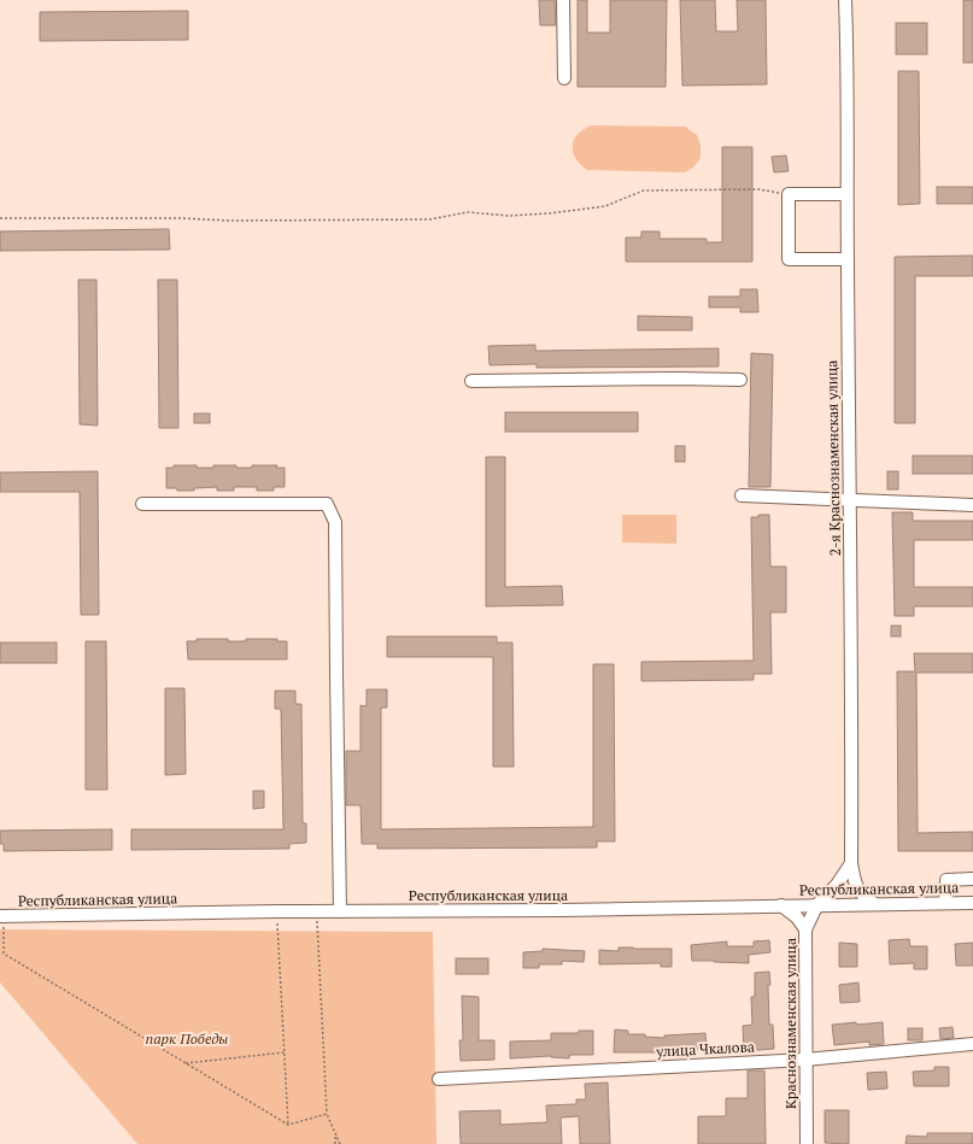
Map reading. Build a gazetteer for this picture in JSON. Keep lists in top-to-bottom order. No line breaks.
{"streets":{"street":["2-я Краснознаменская улица","Республиканская улица","Краснознаменская улица","улица Чкалова"]},"crossings":[["2-я Краснознаменская улица","Республиканская улица"],["Республиканская улица","Краснознаменская улица"],["Краснознаменская улица","улица Чкалова"]],"parks":["парк Победы"]}
